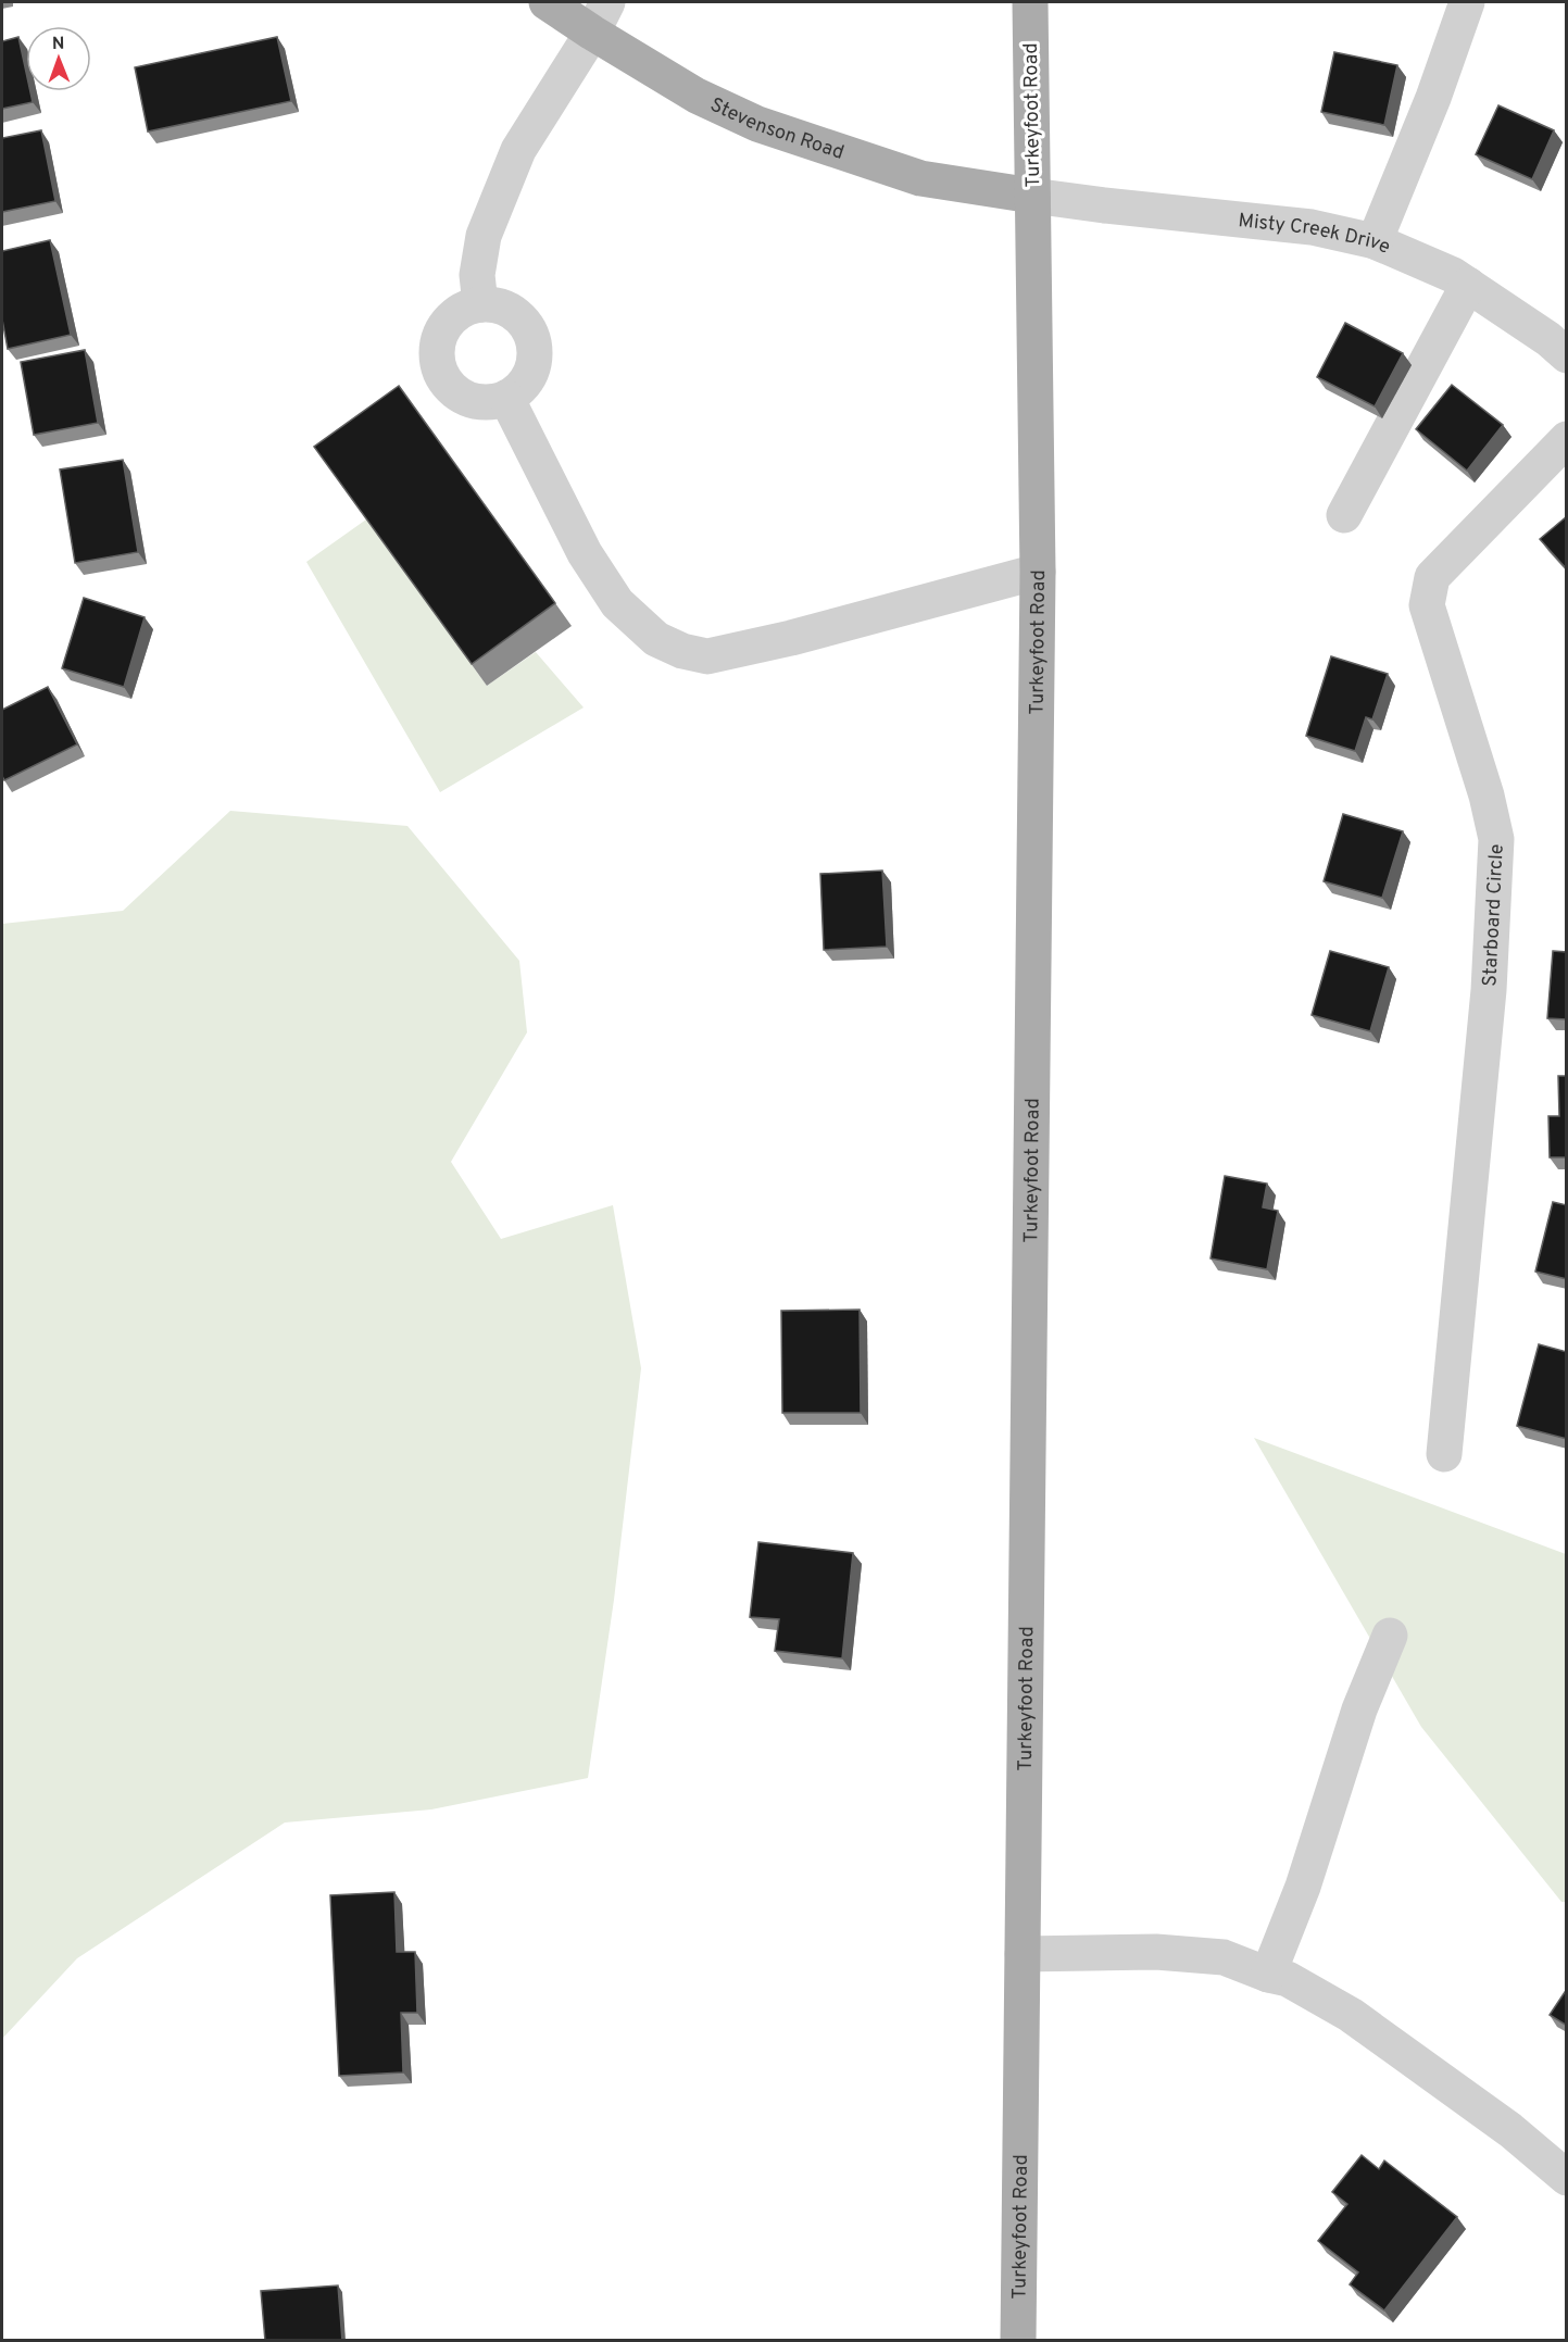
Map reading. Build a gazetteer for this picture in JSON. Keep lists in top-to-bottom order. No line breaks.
{"streets":{"main road":["Turkeyfoot Road","Stevenson Road"],"street":["Misty Creek Drive","Starboard Circle"]},"crossings":[["Turkeyfoot Road","Stevenson Road"],["Turkeyfoot Road","Misty Creek Drive"],["Stevenson Road","Misty Creek Drive"]],"north":"top"}
